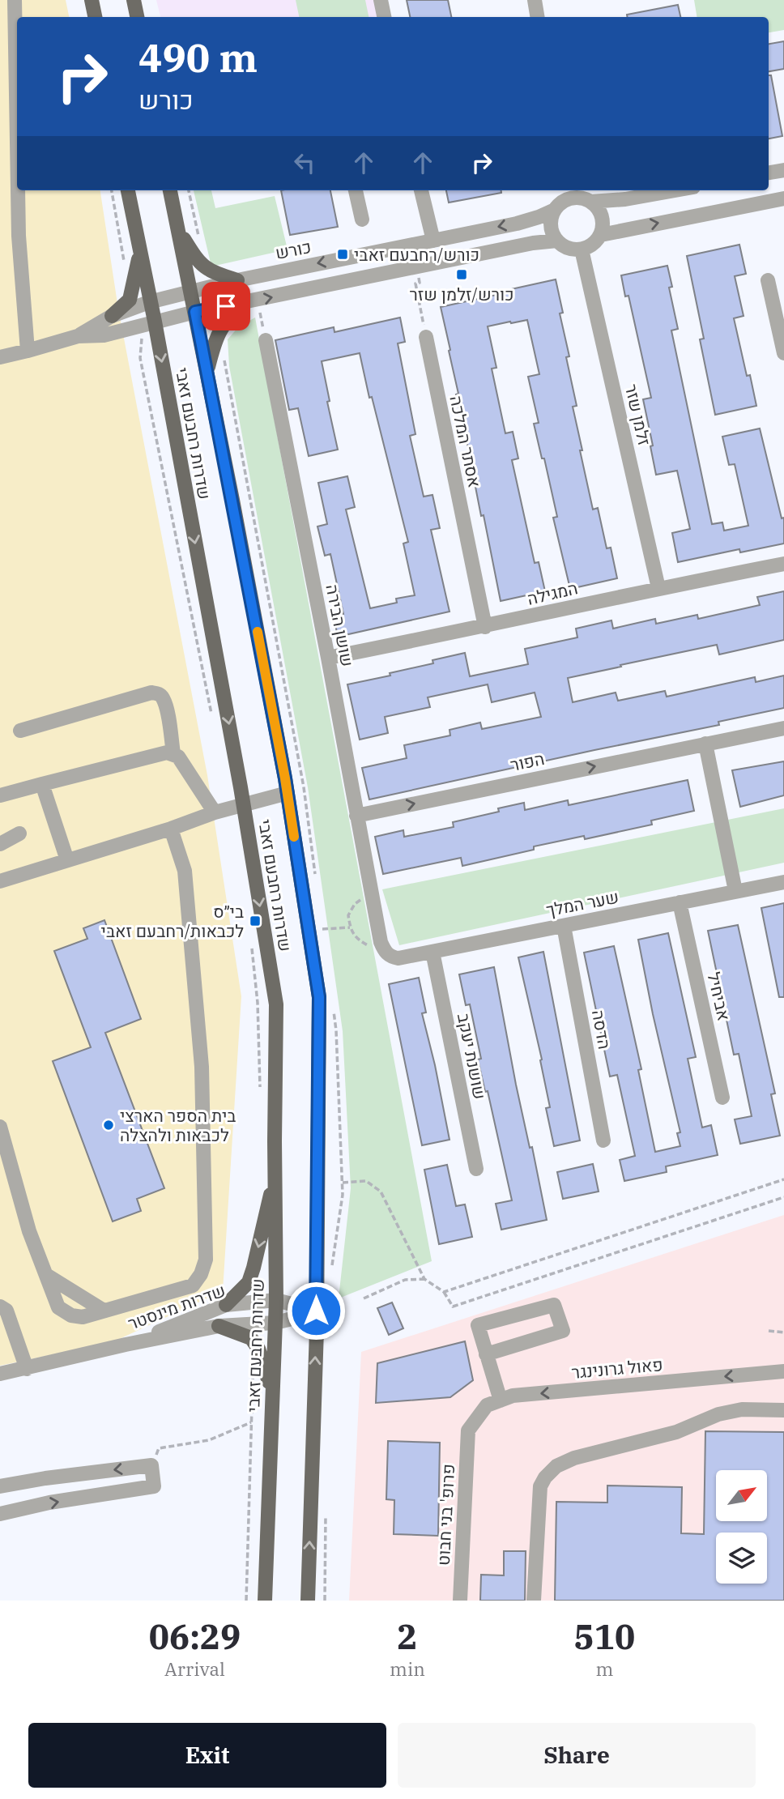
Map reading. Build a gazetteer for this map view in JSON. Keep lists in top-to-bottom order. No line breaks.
{"streets":{"main road":["שדרות רחבעם זאבי"],"street":["כורש","זלמן שזר","אסתר המלכה","המגילה","שושן הבירה","הפור","שער המלך","אביחיל","הדסה","שושנת יעקב","שדרות מינסטר","פאול גרונינגר","פרופ' בני חבוט"]},"crossings":[["כורש","זלמן שזר"],["כורש","שדרות רחבעם זאבי"],["זלמן שזר","המגילה"],["שדרות רחבעם זאבי","שדרות מינסטר"],["אסתר המלכה","המגילה"],["המגילה","שושן הבירה"],["שושן הבירה","הפור"],["שושן הבירה","שער המלך"],["שער המלך","אביחיל"],["שער המלך","הדסה"],["שער המלך","שושנת יעקב"],["פאול גרונינגר","פרופ' בני חבוט"]],"one_way":["הפור","פאול גרונינגר"],"places":{"transit":["כורש/רחבעם זאבי","כורש/זלמן שזר","בי״ס לכבאות/רחבעם זאבי"],"other":["בית הספר הארצי לכבאות ולהצלה"]},"north":"top right","page":{"turn":["490 m","כורש"],"eta":["06:29","Arrival","2","min","510","m"],"buttons":["Exit","Share"]}}
